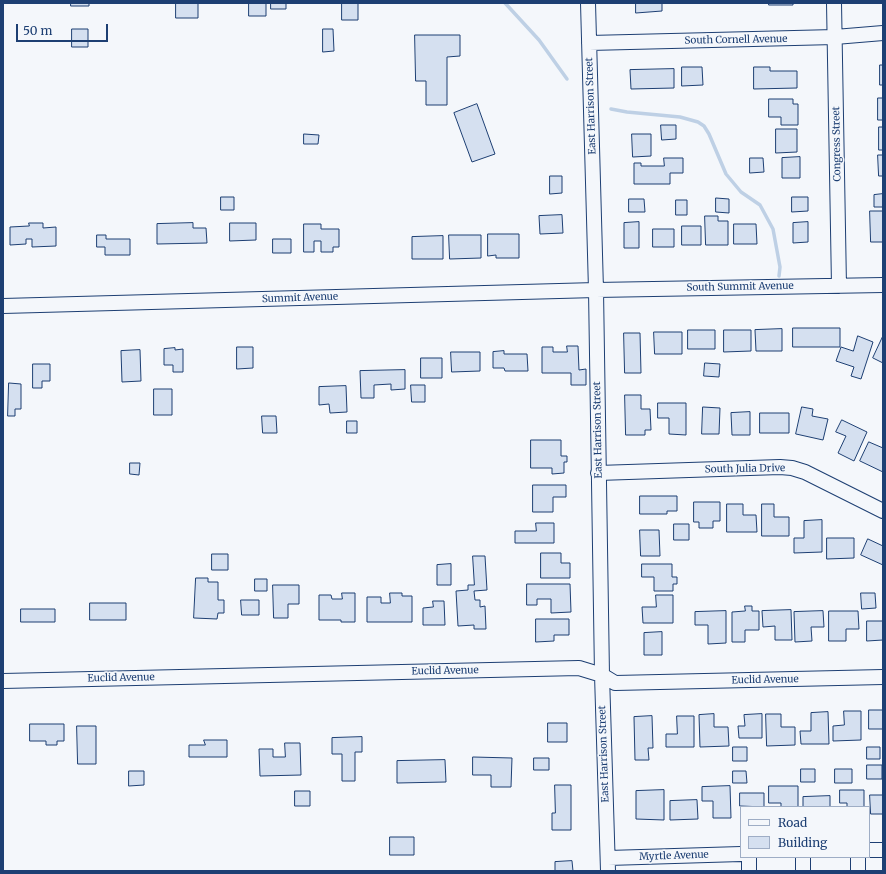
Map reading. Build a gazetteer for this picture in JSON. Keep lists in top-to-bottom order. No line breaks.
{"streets":{"street":["South Cornell Avenue","East Harrison Street","Congress Street","South Summit Avenue","Summit Avenue","South Julia Drive","Euclid Avenue","Myrtle Avenue"]},"crossings":[["South Cornell Avenue","East Harrison Street"],["South Cornell Avenue","Congress Street"],["East Harrison Street","South Summit Avenue"],["East Harrison Street","Summit Avenue"],["East Harrison Street","South Julia Drive"],["East Harrison Street","Euclid Avenue"],["East Harrison Street","Myrtle Avenue"],["Congress Street","South Summit Avenue"],["South Summit Avenue","Summit Avenue"]],"legend":["Road","Building"],"scale_bar":"50 m"}
